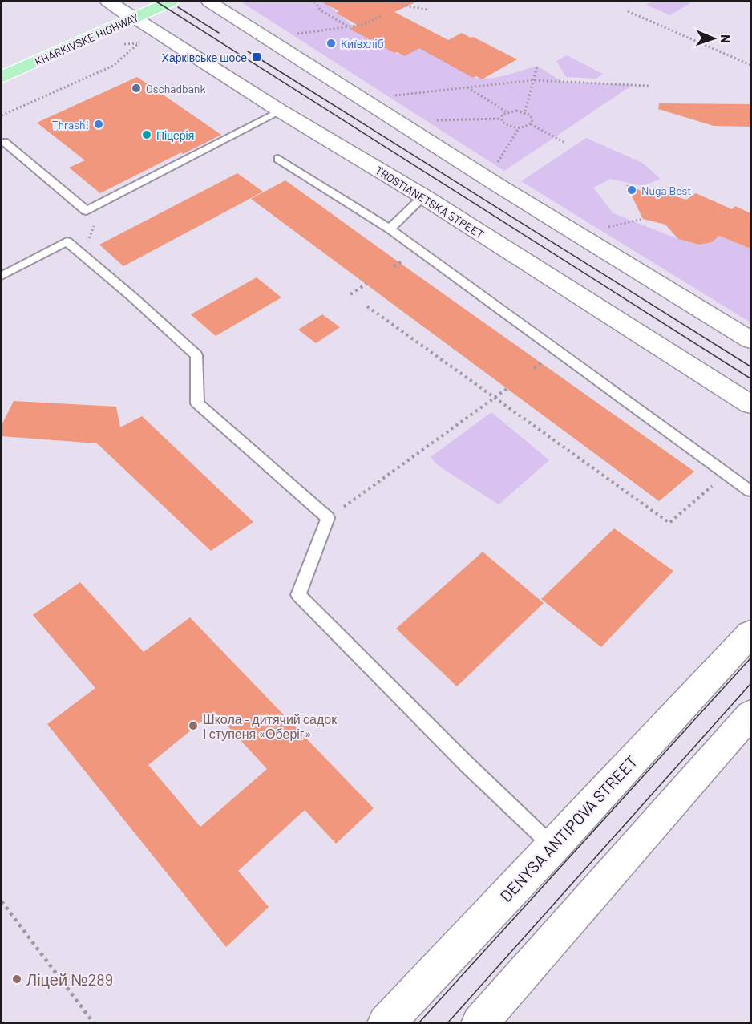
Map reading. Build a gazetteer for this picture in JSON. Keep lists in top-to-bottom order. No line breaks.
{"streets":{"main road":["KHARKIVSKE HIGHWAY"],"street":["TROSTIANETSKA STREET","DENYSA ANTIPOVA STREET"]},"crossings":[["KHARKIVSKE HIGHWAY","TROSTIANETSKA STREET"]],"places":{"other":["Київхліб","Oschadbank","Thrash!","Піцерія","Nuga Best","Школа - дитячий садок І ступеня «Оберіг»","Ліцей №289"],"transit":["Харківське шосе"]},"north":"right"}
